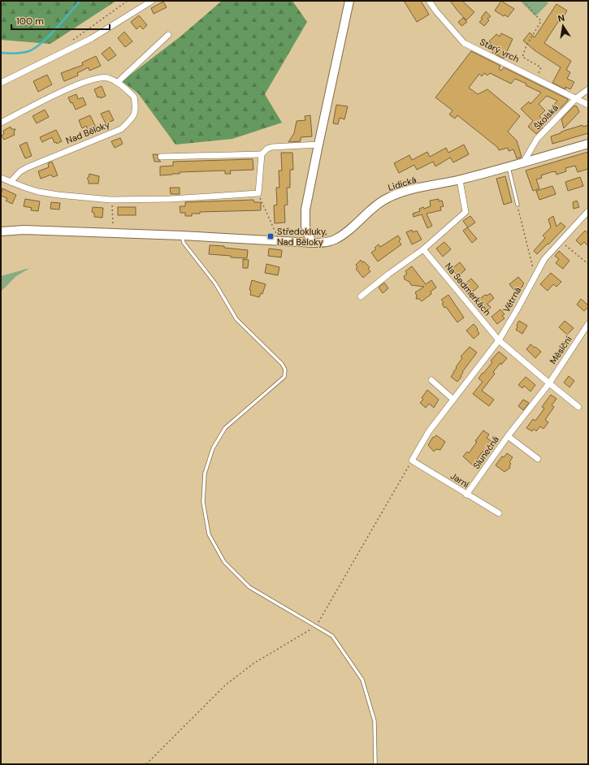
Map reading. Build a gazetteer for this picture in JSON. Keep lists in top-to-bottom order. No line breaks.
{"streets":{"street":["Starý vrch","Školská","Nad Běloky","Lidická","Na Sedmerkách","Větrná","Měsíční","Slunečná","Jarní"]},"crossings":[["Starý vrch","Školská"],["Školská","Lidická"],["Na Sedmerkách","Větrná"],["Větrná","Jarní"],["Měsíční","Slunečná"],["Slunečná","Jarní"]],"places":{"transit":["Středokluky, Nad Běloky"]},"scale_bar":"100 m","north":"top"}
